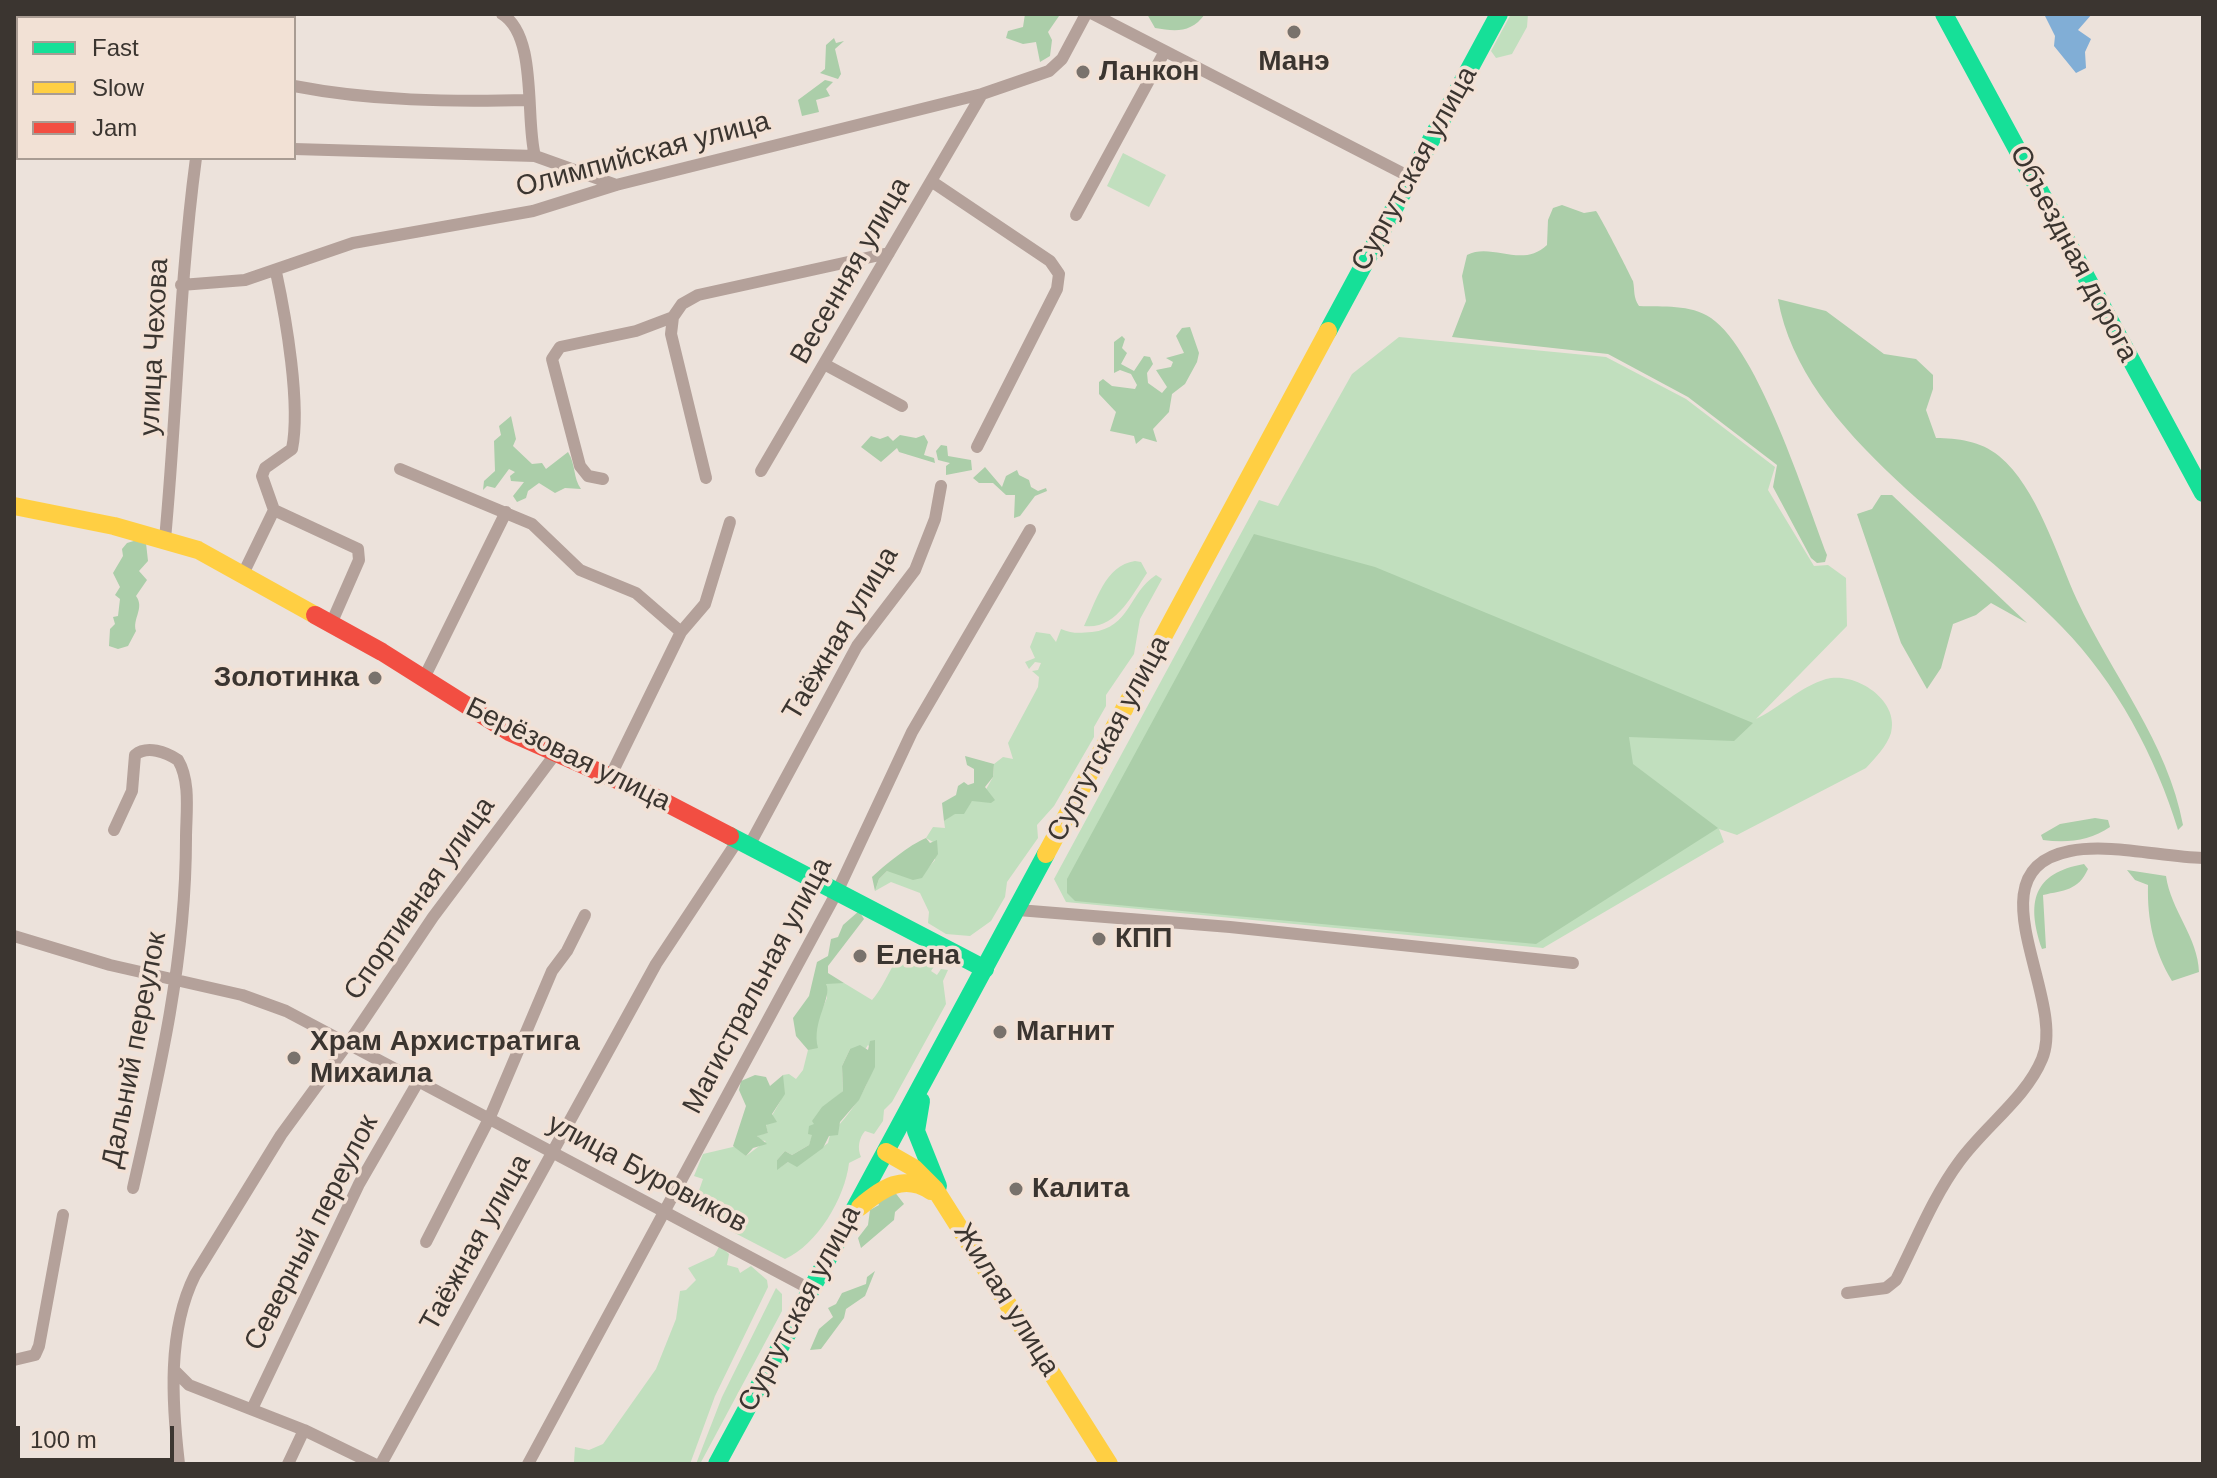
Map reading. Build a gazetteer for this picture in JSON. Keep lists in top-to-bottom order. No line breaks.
{"streets":{"main road":["Сургутская улица","Объездная дорога","Берёзовая улица","Жилая улица"],"street":["Олимпийская улица","Весенняя улица","улица Чехова","Таёжная улица","Спортивная улица","Магистральная улица","Дальний переулок","улица Буровиков","Северный переулок"]},"crossings":[["Олимпийская улица","Весенняя улица"],["Олимпийская улица","улица Чехова"],["Сургутская улица","Берёзовая улица"],["Сургутская улица","улица Буровиков"],["Сургутская улица","Жилая улица"],["улица Чехова","Берёзовая улица"],["Таёжная улица","Берёзовая улица"],["Таёжная улица","улица Буровиков"],["Берёзовая улица","Спортивная улица"],["Берёзовая улица","Магистральная улица"],["Спортивная улица","улица Буровиков"],["Магистральная улица","улица Буровиков"],["Дальний переулок","улица Буровиков"],["улица Буровиков","Северный переулок"]],"places":["Манэ","Ланкон","Золотинка","КПП","Елена","Магнит","Храм Архистратига Михаила","Калита"],"legend":["Fast","Slow","Jam"],"scale_bar":"100 m"}
